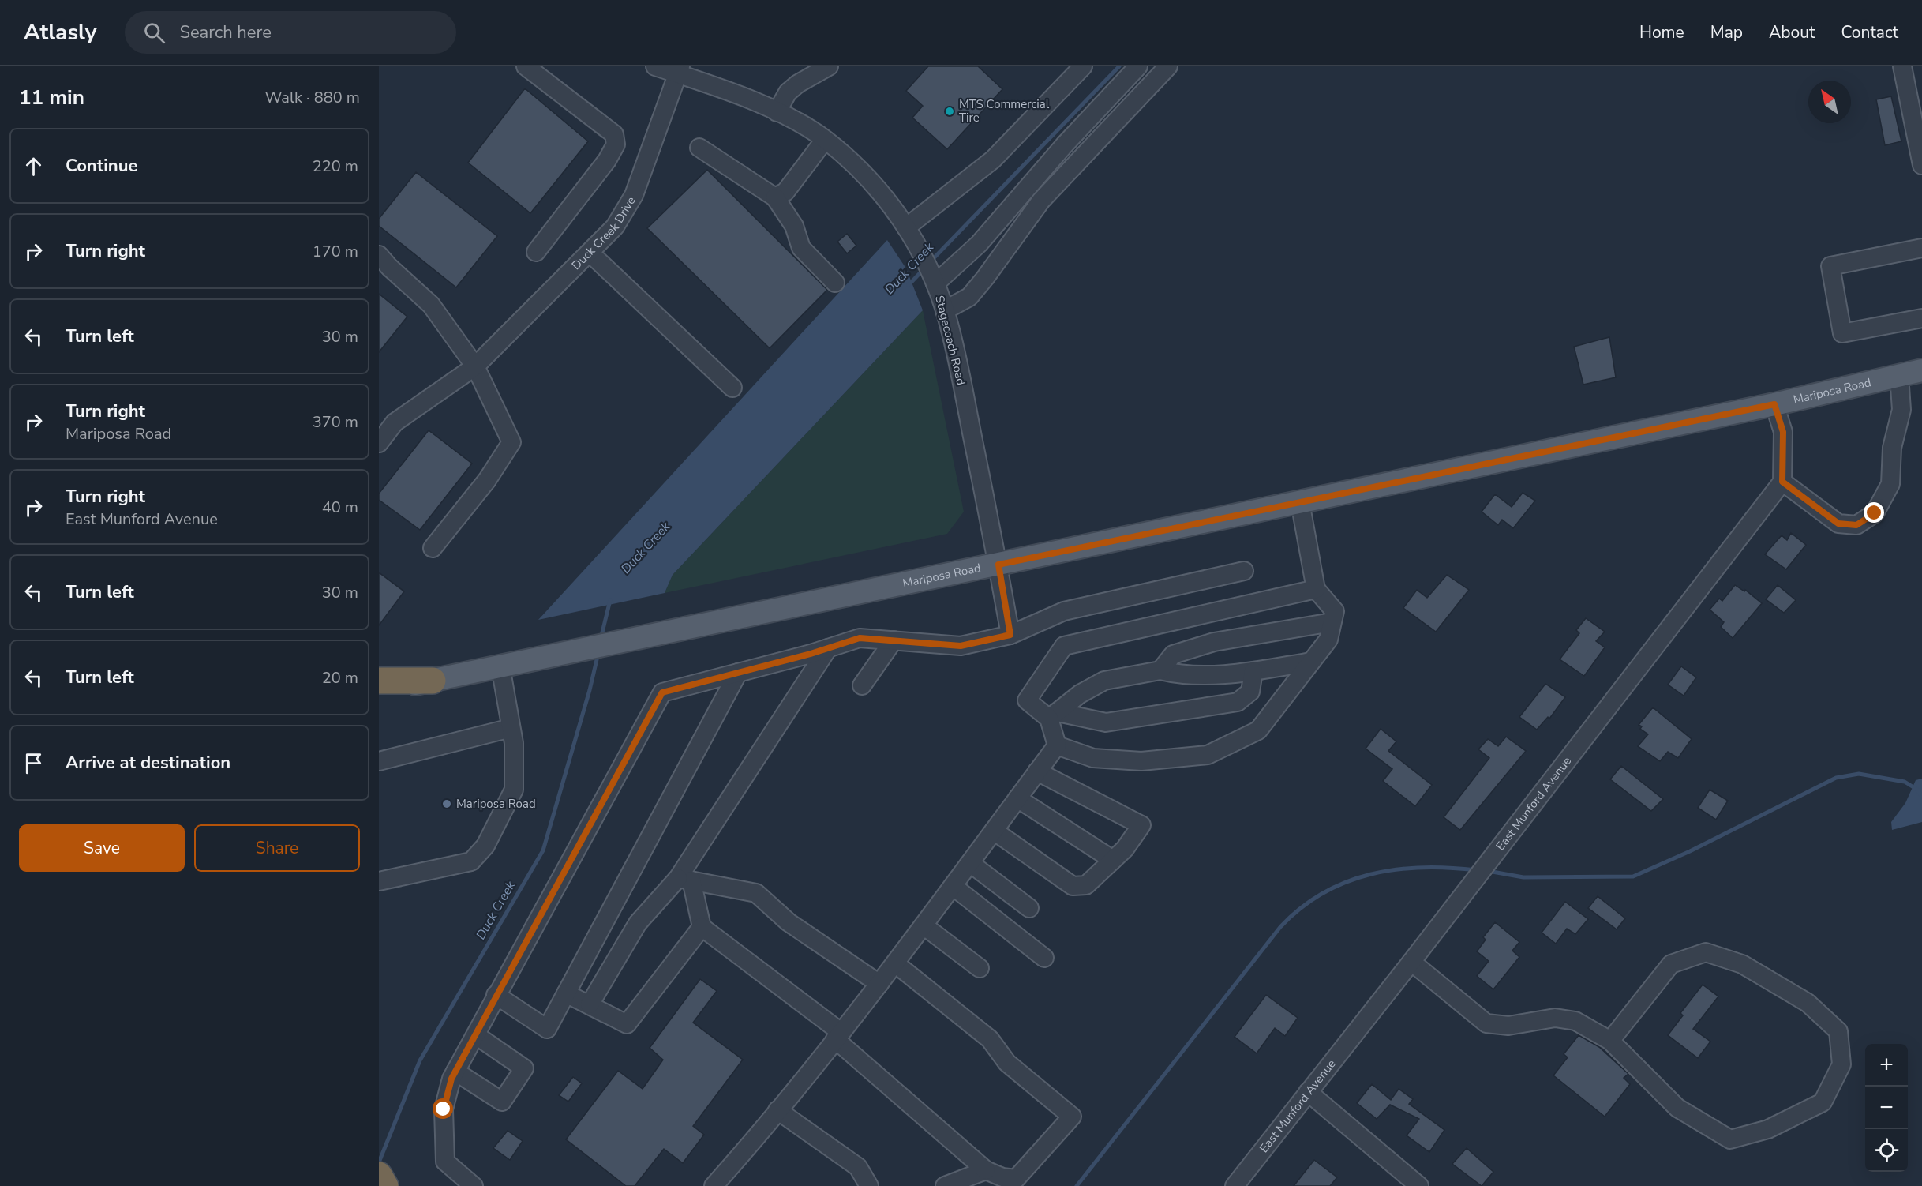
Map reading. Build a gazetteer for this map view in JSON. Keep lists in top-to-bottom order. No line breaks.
{"streets":{"main road":["Mariposa Road"],"street":["Duck Creek Drive","Stagecoach Road","East Munford Avenue"]},"crossings":[["Duck Creek Drive","Stagecoach Road"],["Stagecoach Road","Mariposa Road"]],"water":["Duck Creek"],"places":["MTS Commercial Tire","Mariposa Road"],"north":"top left","page":{"header":"Atlasly","search":"Search here","nav":["Home","Map","About","Contact"],"heading":["11 min","Walk · 880 m"],"list":[["Continue","220 m"],["Turn right","170 m"],["Turn left","30 m"],["Turn right","Mariposa Road","370 m"],["Turn right","East Munford Avenue","40 m"],["Turn left","30 m"],["Turn left","20 m"],"Arrive at destination"],"buttons":["Save","Share"],"map_buttons":["+","−"]}}
